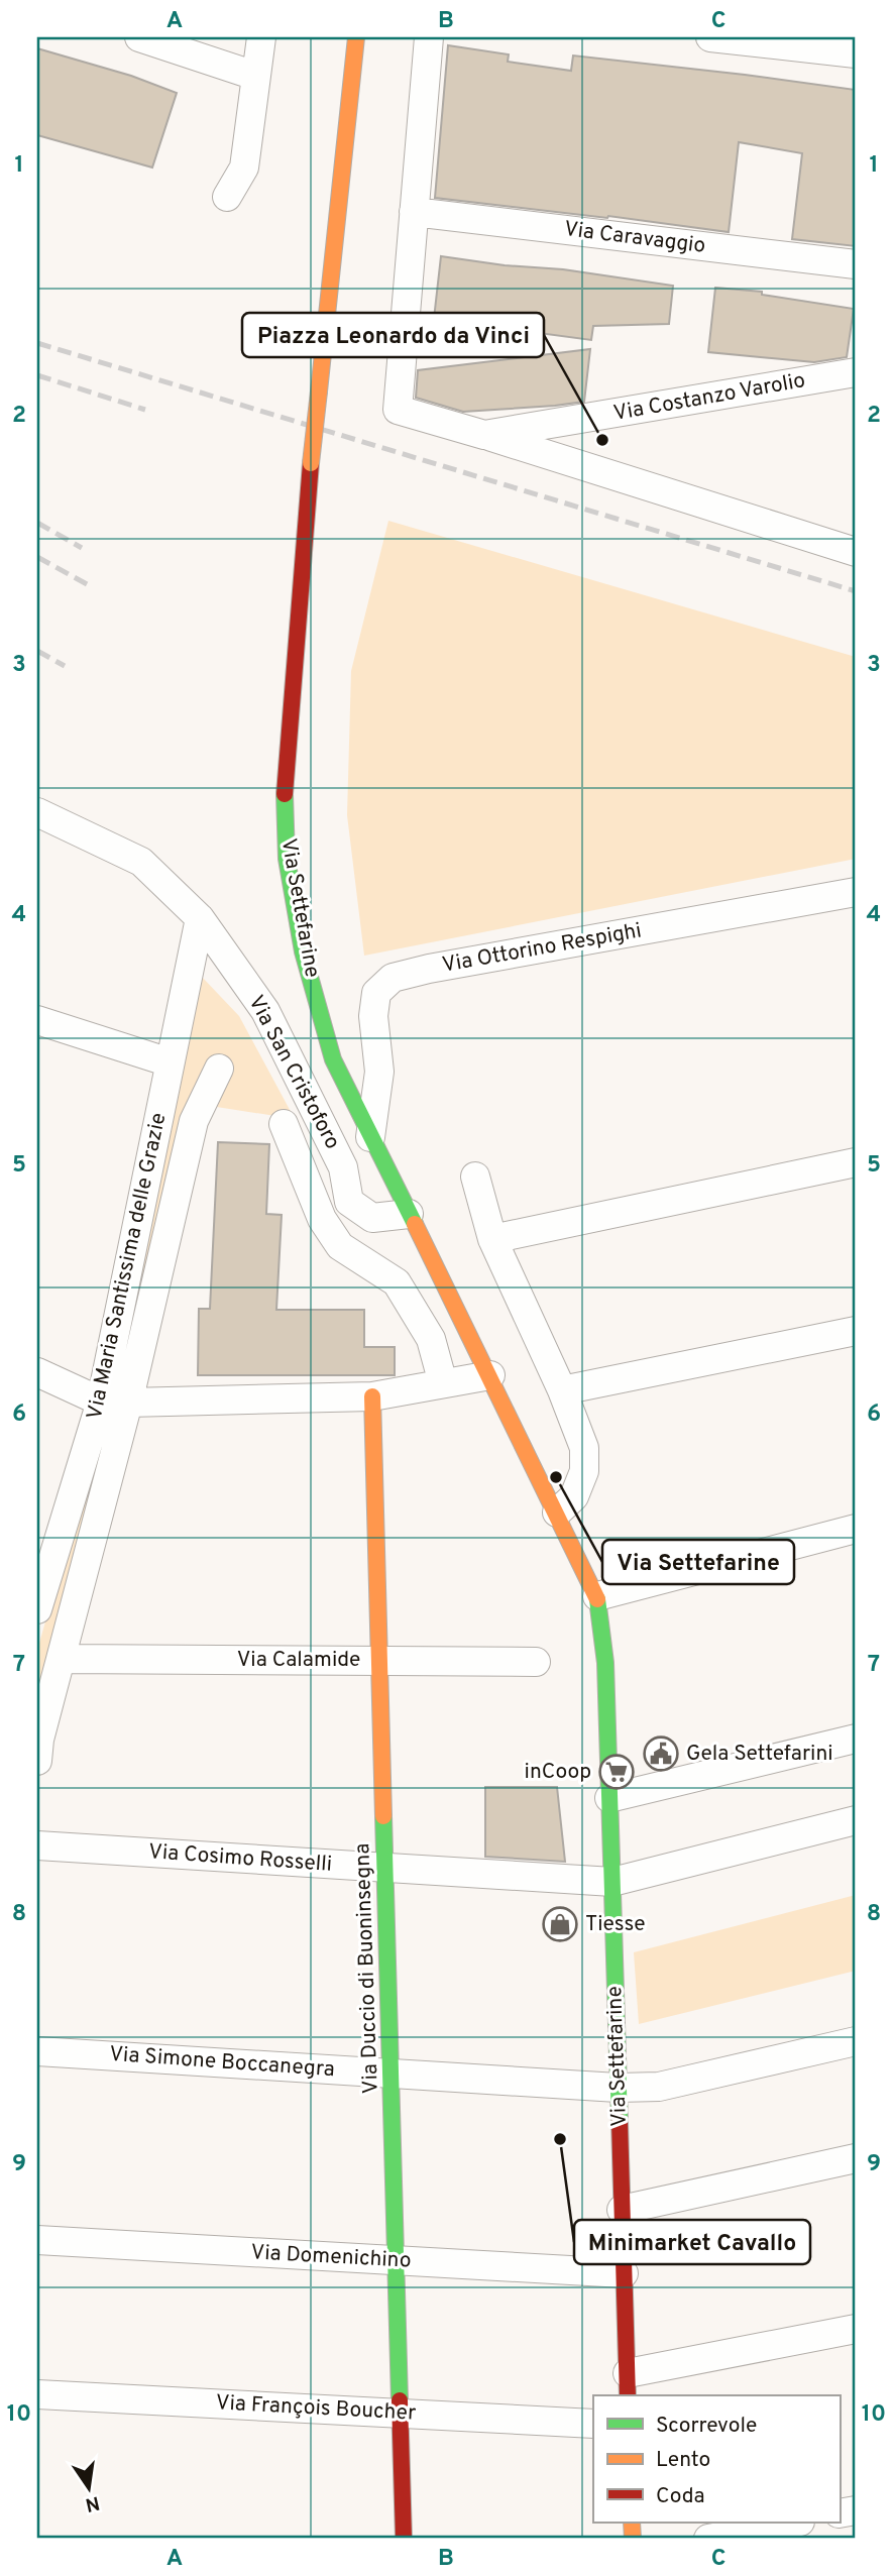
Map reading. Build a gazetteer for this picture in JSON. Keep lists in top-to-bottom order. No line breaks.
{"streets":{"street":["Via Caravaggio","Via Costanzo Varolio","Via Settefarine","Via Ottorino Respighi","Via San Cristoforo","Via Maria Santissima delle Grazie","Via Calamide","Via Cosimo Rosselli","Via Duccio di Buoninsegna","Via Simone Boccanegra","Via Domenichino","Via François Boucher"]},"crossings":[["Via Caravaggio","Via Costanzo Varolio"],["Via Settefarine","Via Ottorino Respighi"],["Via Settefarine","Via San Cristoforo"],["Via Settefarine","Via Cosimo Rosselli"],["Via Settefarine","Via Simone Boccanegra"],["Via Settefarine","Via Domenichino"],["Via San Cristoforo","Via Maria Santissima delle Grazie"],["Via Maria Santissima delle Grazie","Via Calamide"],["Via Calamide","Via Duccio di Buoninsegna"],["Via Cosimo Rosselli","Via Duccio di Buoninsegna"],["Via Duccio di Buoninsegna","Via Simone Boccanegra"],["Via Duccio di Buoninsegna","Via Domenichino"],["Via Duccio di Buoninsegna","Via François Boucher"]],"places":{"other":["Piazza Leonardo da Vinci","Via Settefarine","Minimarket Cavallo"],"public building":["Gela Settefarini"],"supermarket":["inCoop"],"shop":["Tiesse"]},"legend":["Scorrevole","Lento","Coda"],"north":"bottom","grid":{"columns":["A","B","C"],"rows":["1","2","3","4","5","6","7","8","9","10"]}}
